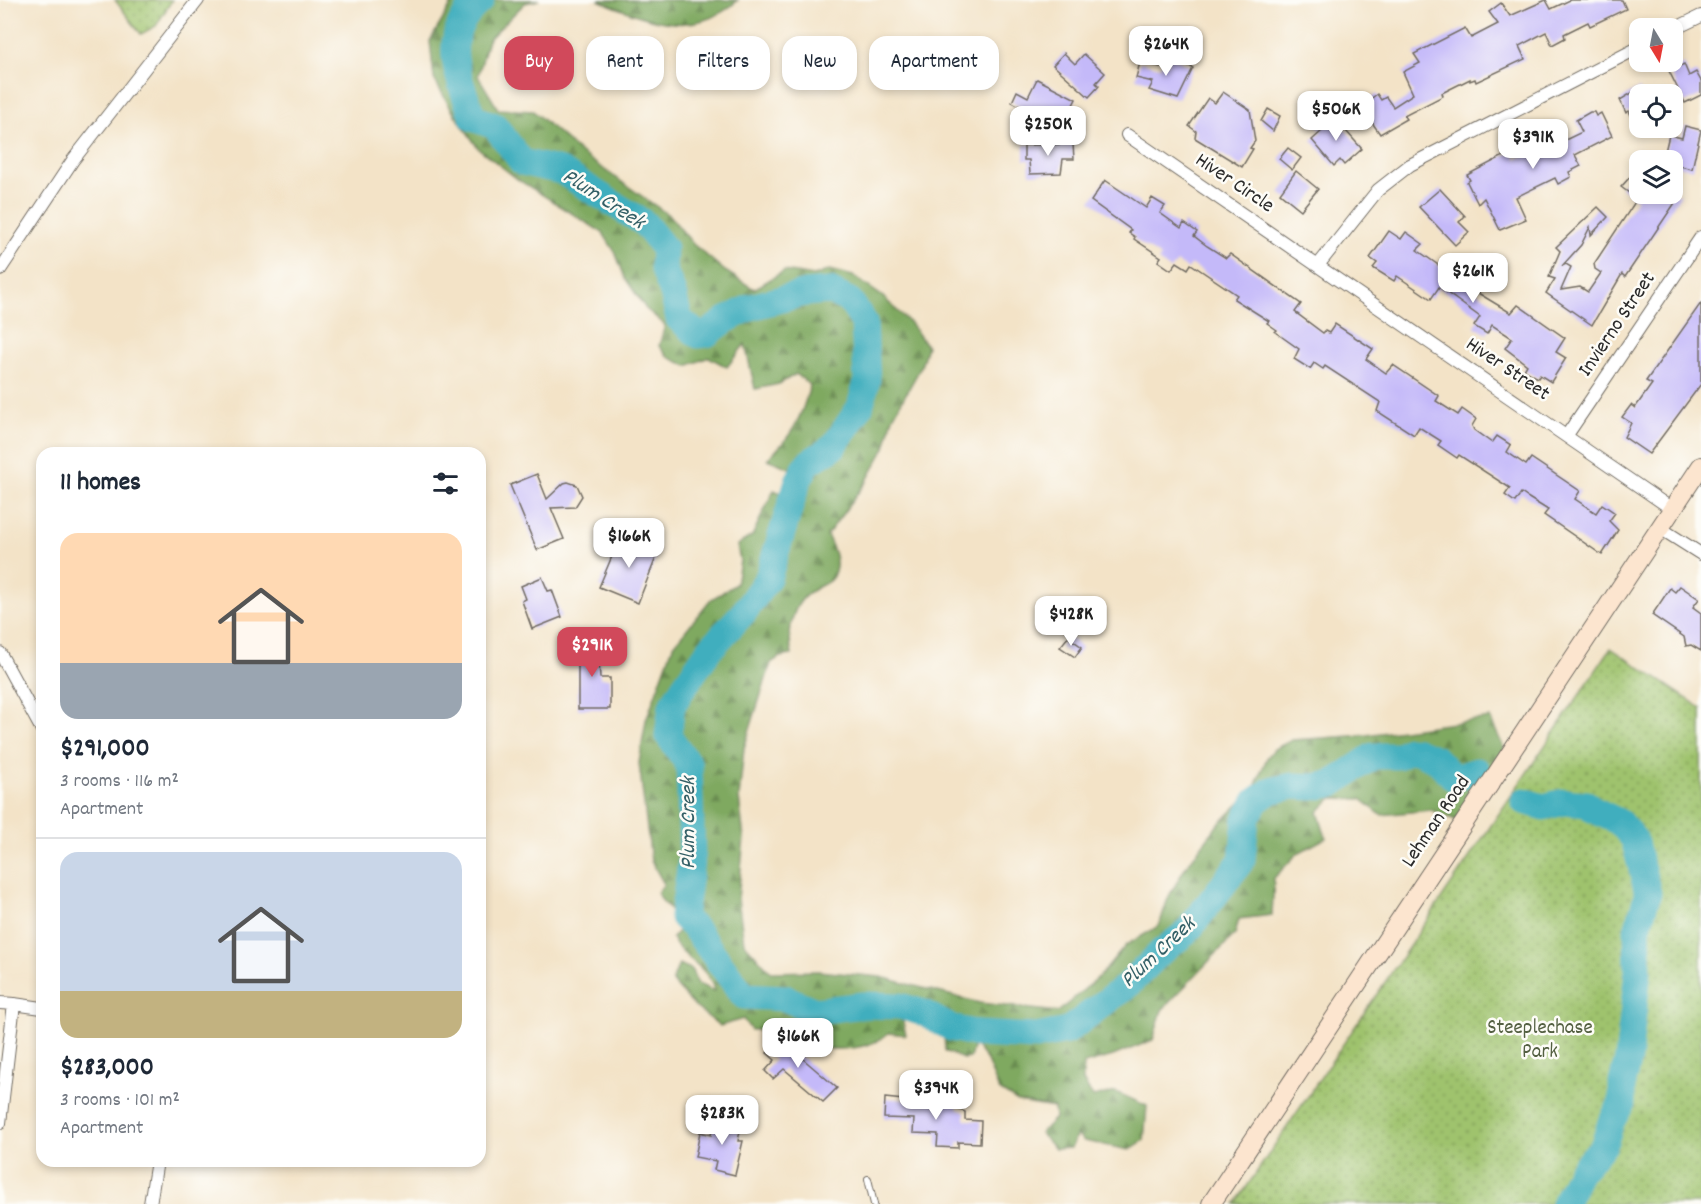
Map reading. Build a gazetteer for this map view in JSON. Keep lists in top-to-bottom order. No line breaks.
{"streets":{"street":["Hiver Circle","Invierno Street","Hiver Street","Lehman Road"]},"crossings":[["Hiver Circle","Hiver Street"],["Invierno Street","Hiver Street"],["Hiver Street","Lehman Road"]],"water":["Plum Creek"],"parks":["Steeplechase Park"],"north":"bottom","page":{"price":["$264K","$506K","$250K","$391K","$261K","$166K","$428K","$291K","$166K","$394K","$283K"],"chip":["Buy","Rent","Filters","New","Apartment"],"heading":"11 homes","list":[{"name":"$291,000","note":"3 rooms · 116 m² · Apartment"},{"name":"$283,000","note":"3 rooms · 101 m² · Apartment"}]}}
